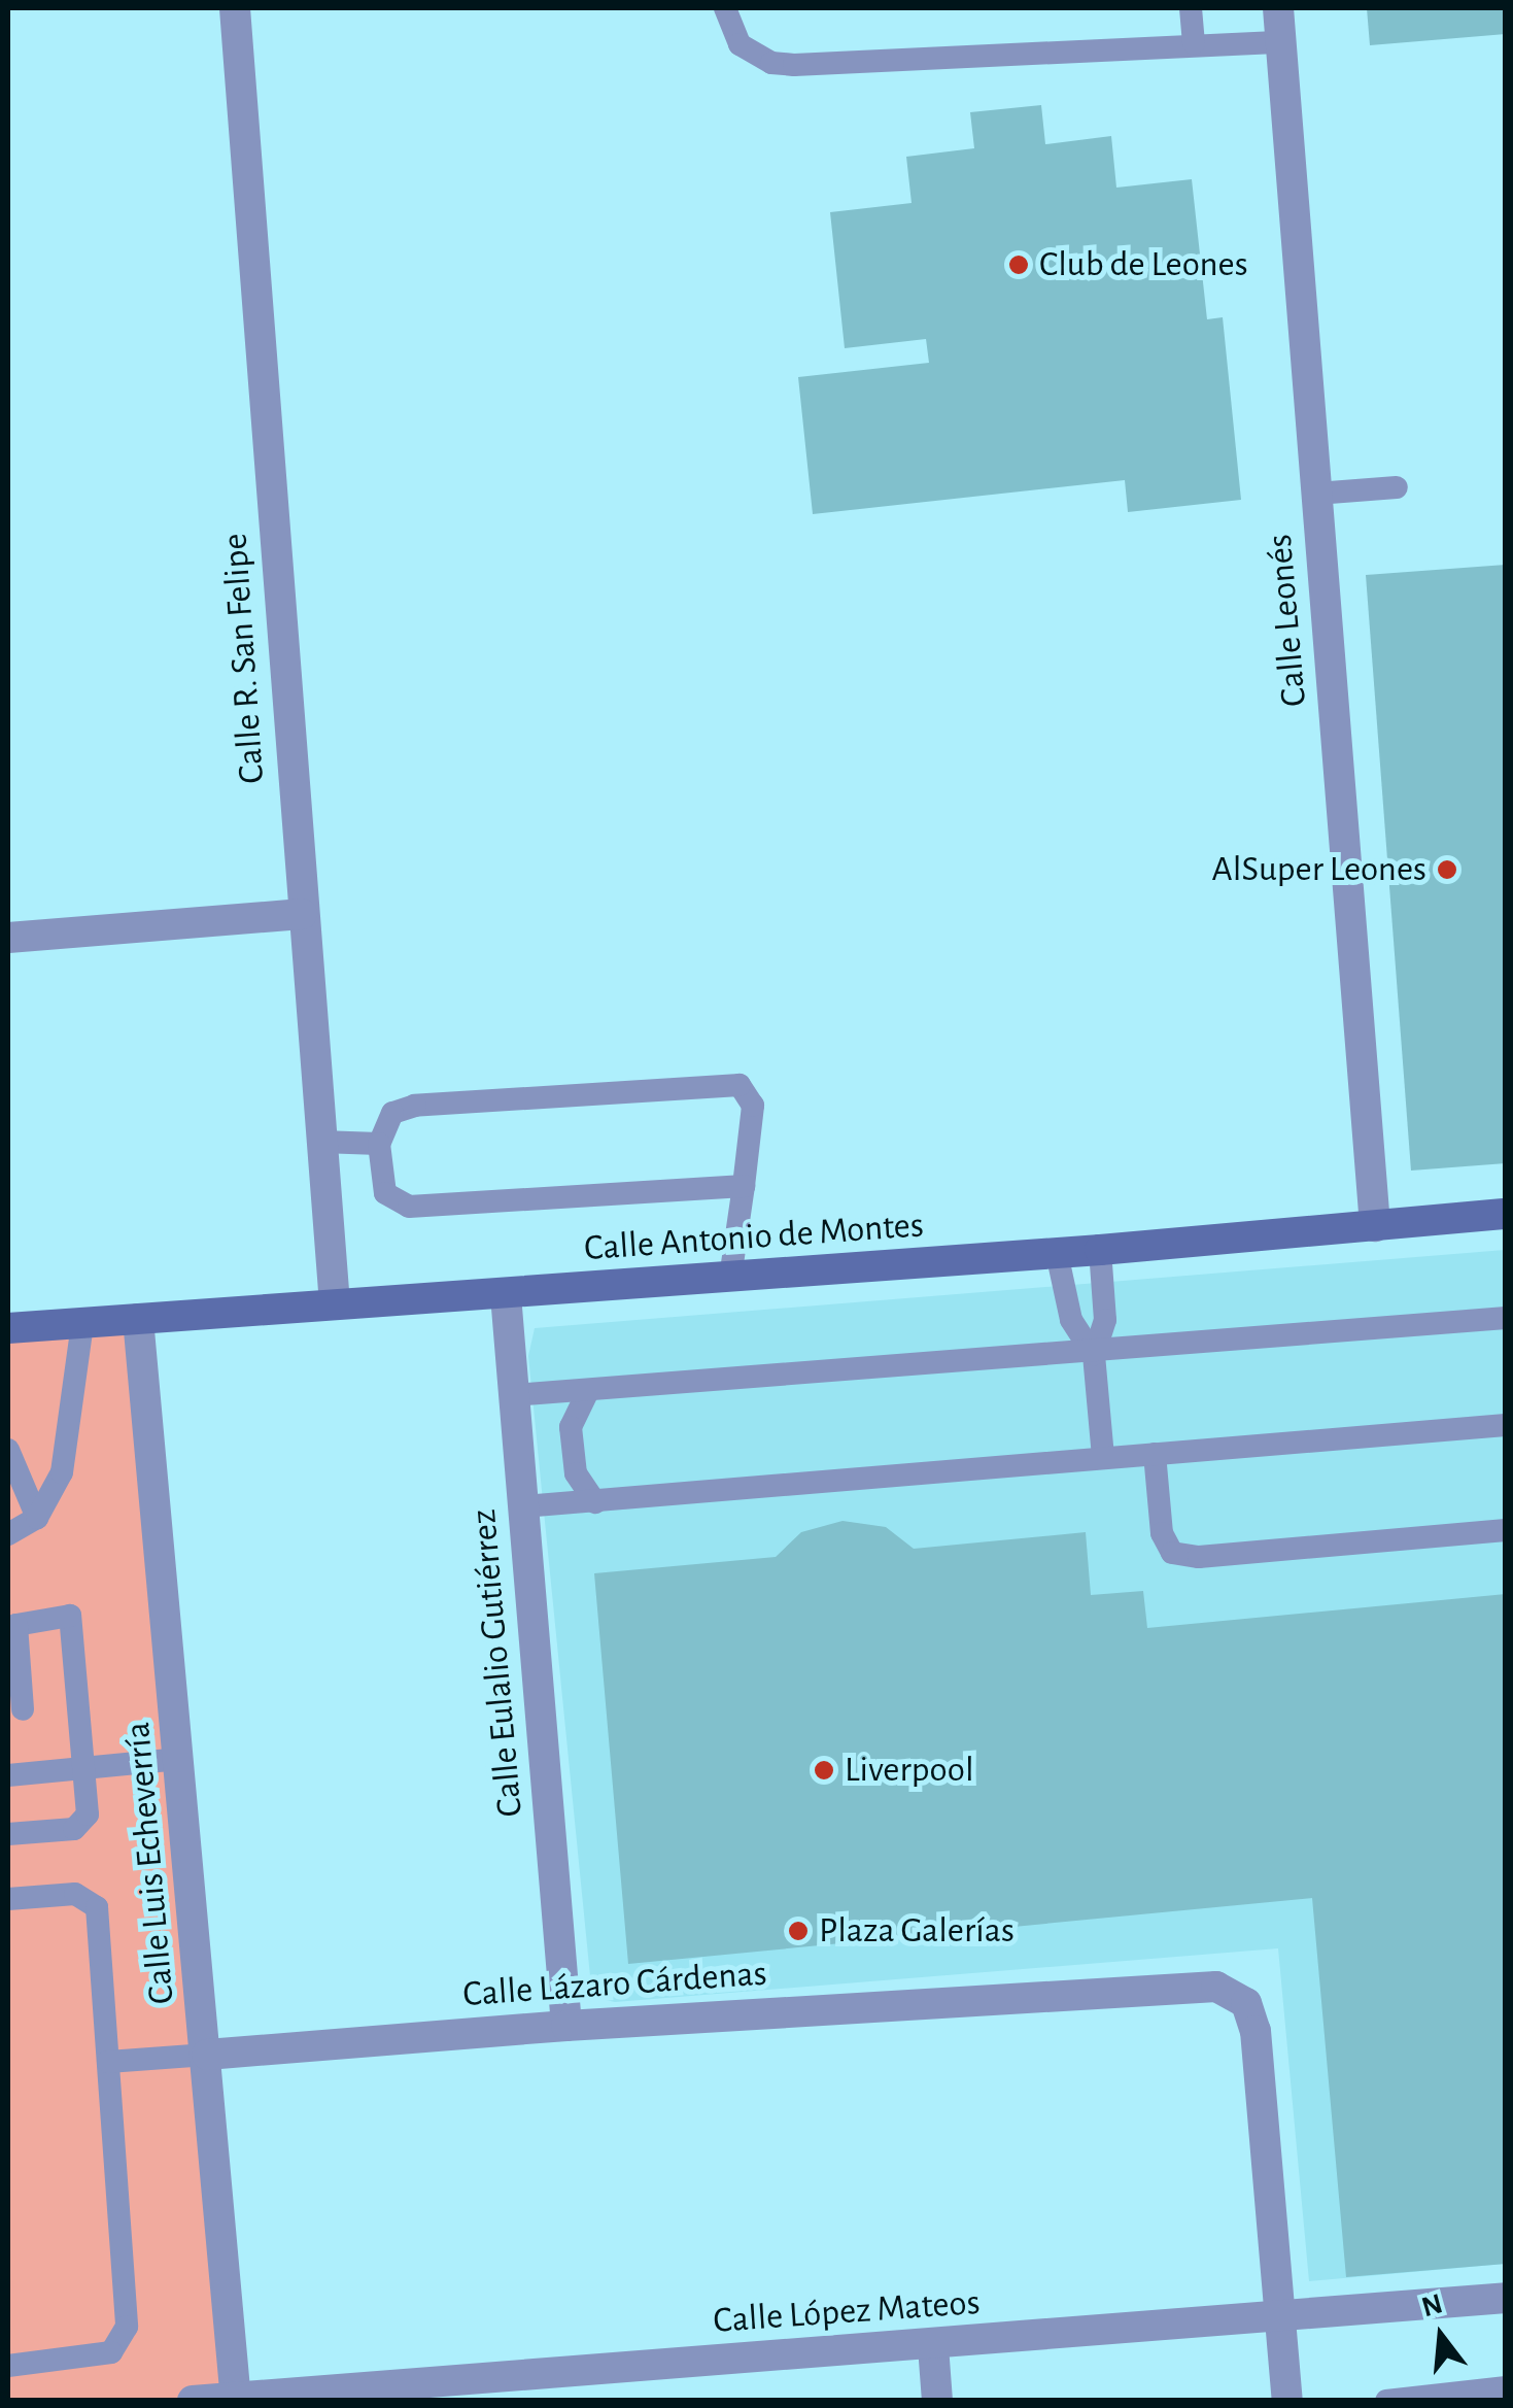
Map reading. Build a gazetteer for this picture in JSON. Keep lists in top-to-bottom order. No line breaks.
{"streets":{"main road":["Calle Antonio de Montes"],"street":["Calle Leonés","Calle R. San Felipe","Calle Eulalio Gutiérrez","Calle Luis Echeverría","Calle Lázaro Cárdenas","Calle López Mateos"]},"crossings":[["Calle Leonés","Calle Antonio de Montes"],["Calle R. San Felipe","Calle Antonio de Montes"],["Calle Antonio de Montes","Calle Eulalio Gutiérrez"],["Calle Antonio de Montes","Calle Luis Echeverría"],["Calle Eulalio Gutiérrez","Calle Lázaro Cárdenas"],["Calle Luis Echeverría","Calle Lázaro Cárdenas"],["Calle Luis Echeverría","Calle López Mateos"],["Calle Lázaro Cárdenas","Calle López Mateos"]],"places":["Club de Leones","AlSuper Leones","Liverpool","Plaza Galerías"],"north":"top"}
